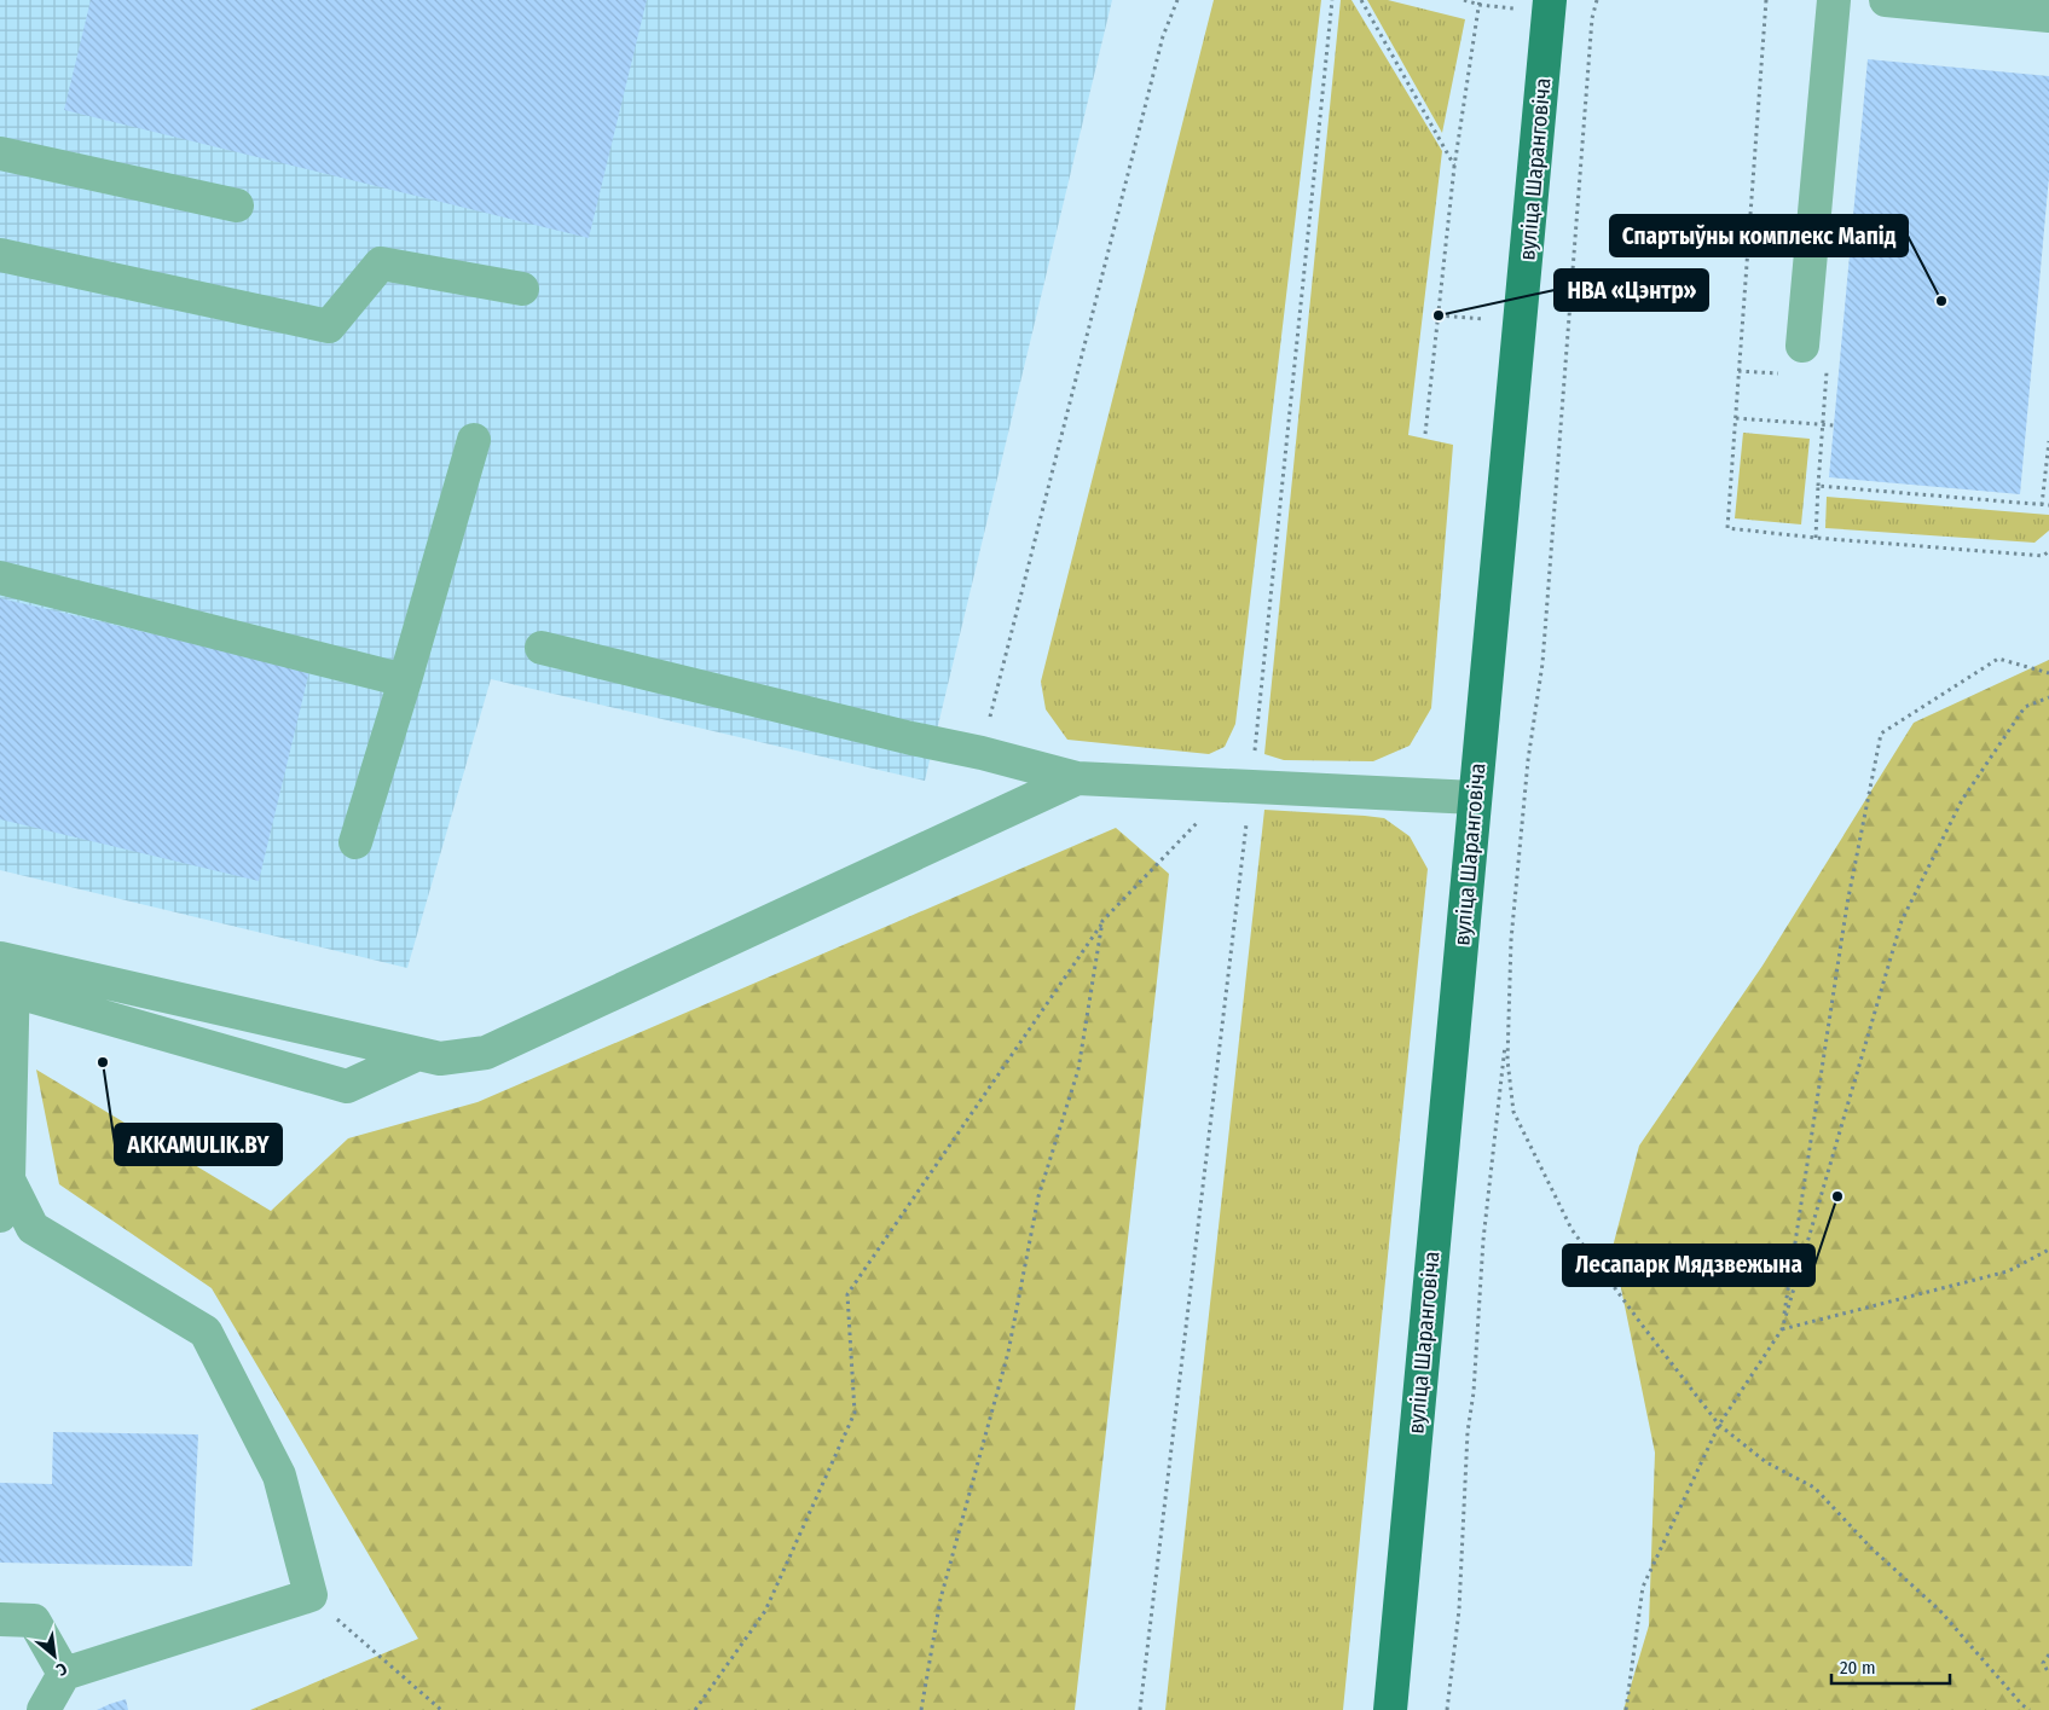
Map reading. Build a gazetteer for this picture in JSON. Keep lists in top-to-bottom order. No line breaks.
{"streets":{"main road":["вуліца Шаранговіча"]},"places":["Спартыўны комплекс Мапід","НВА «Цэнтр»","AKKAMULIK.BY","Лесапарк Мядзвежына"],"scale_bar":"20 m","north":"bottom right"}
